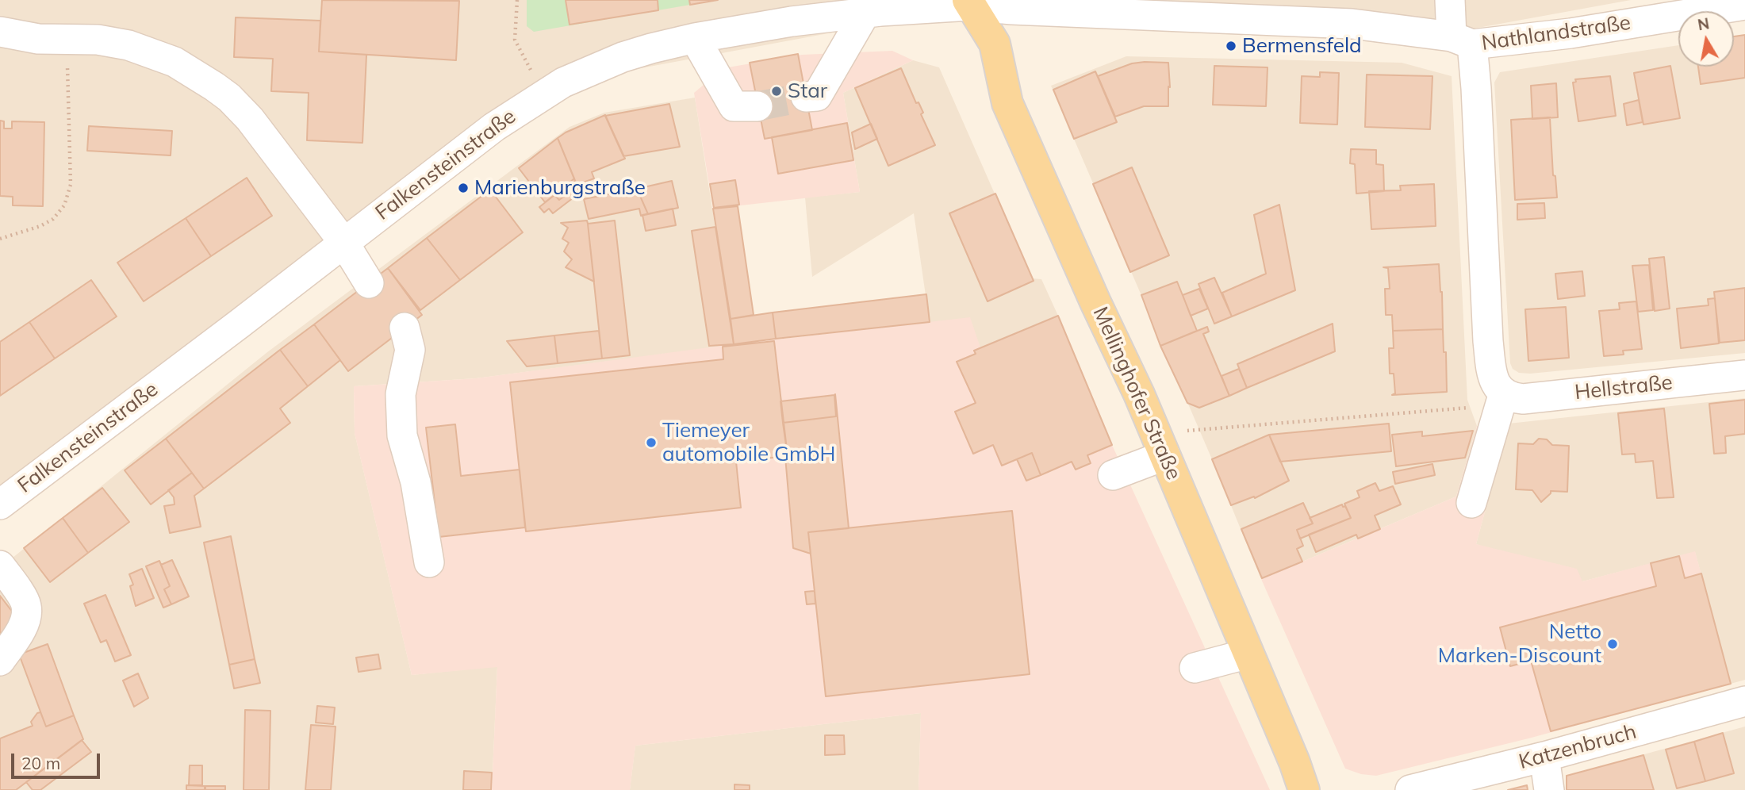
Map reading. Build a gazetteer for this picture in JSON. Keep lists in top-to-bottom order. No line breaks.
{"streets":{"main road":["Mellinghofer Straße"],"street":["Nathlandstraße","Falkensteinstraße","Hellstraße","Katzenbruch"]},"crossings":[["Nathlandstraße","Falkensteinstraße"],["Nathlandstraße","Mellinghofer Straße"],["Falkensteinstraße","Mellinghofer Straße"]],"places":["Bermensfeld","Star","Marienburgstraße","Tiemeyer automobile GmbH","Netto Marken-Discount"],"scale_bar":"20 m","north":"top"}
